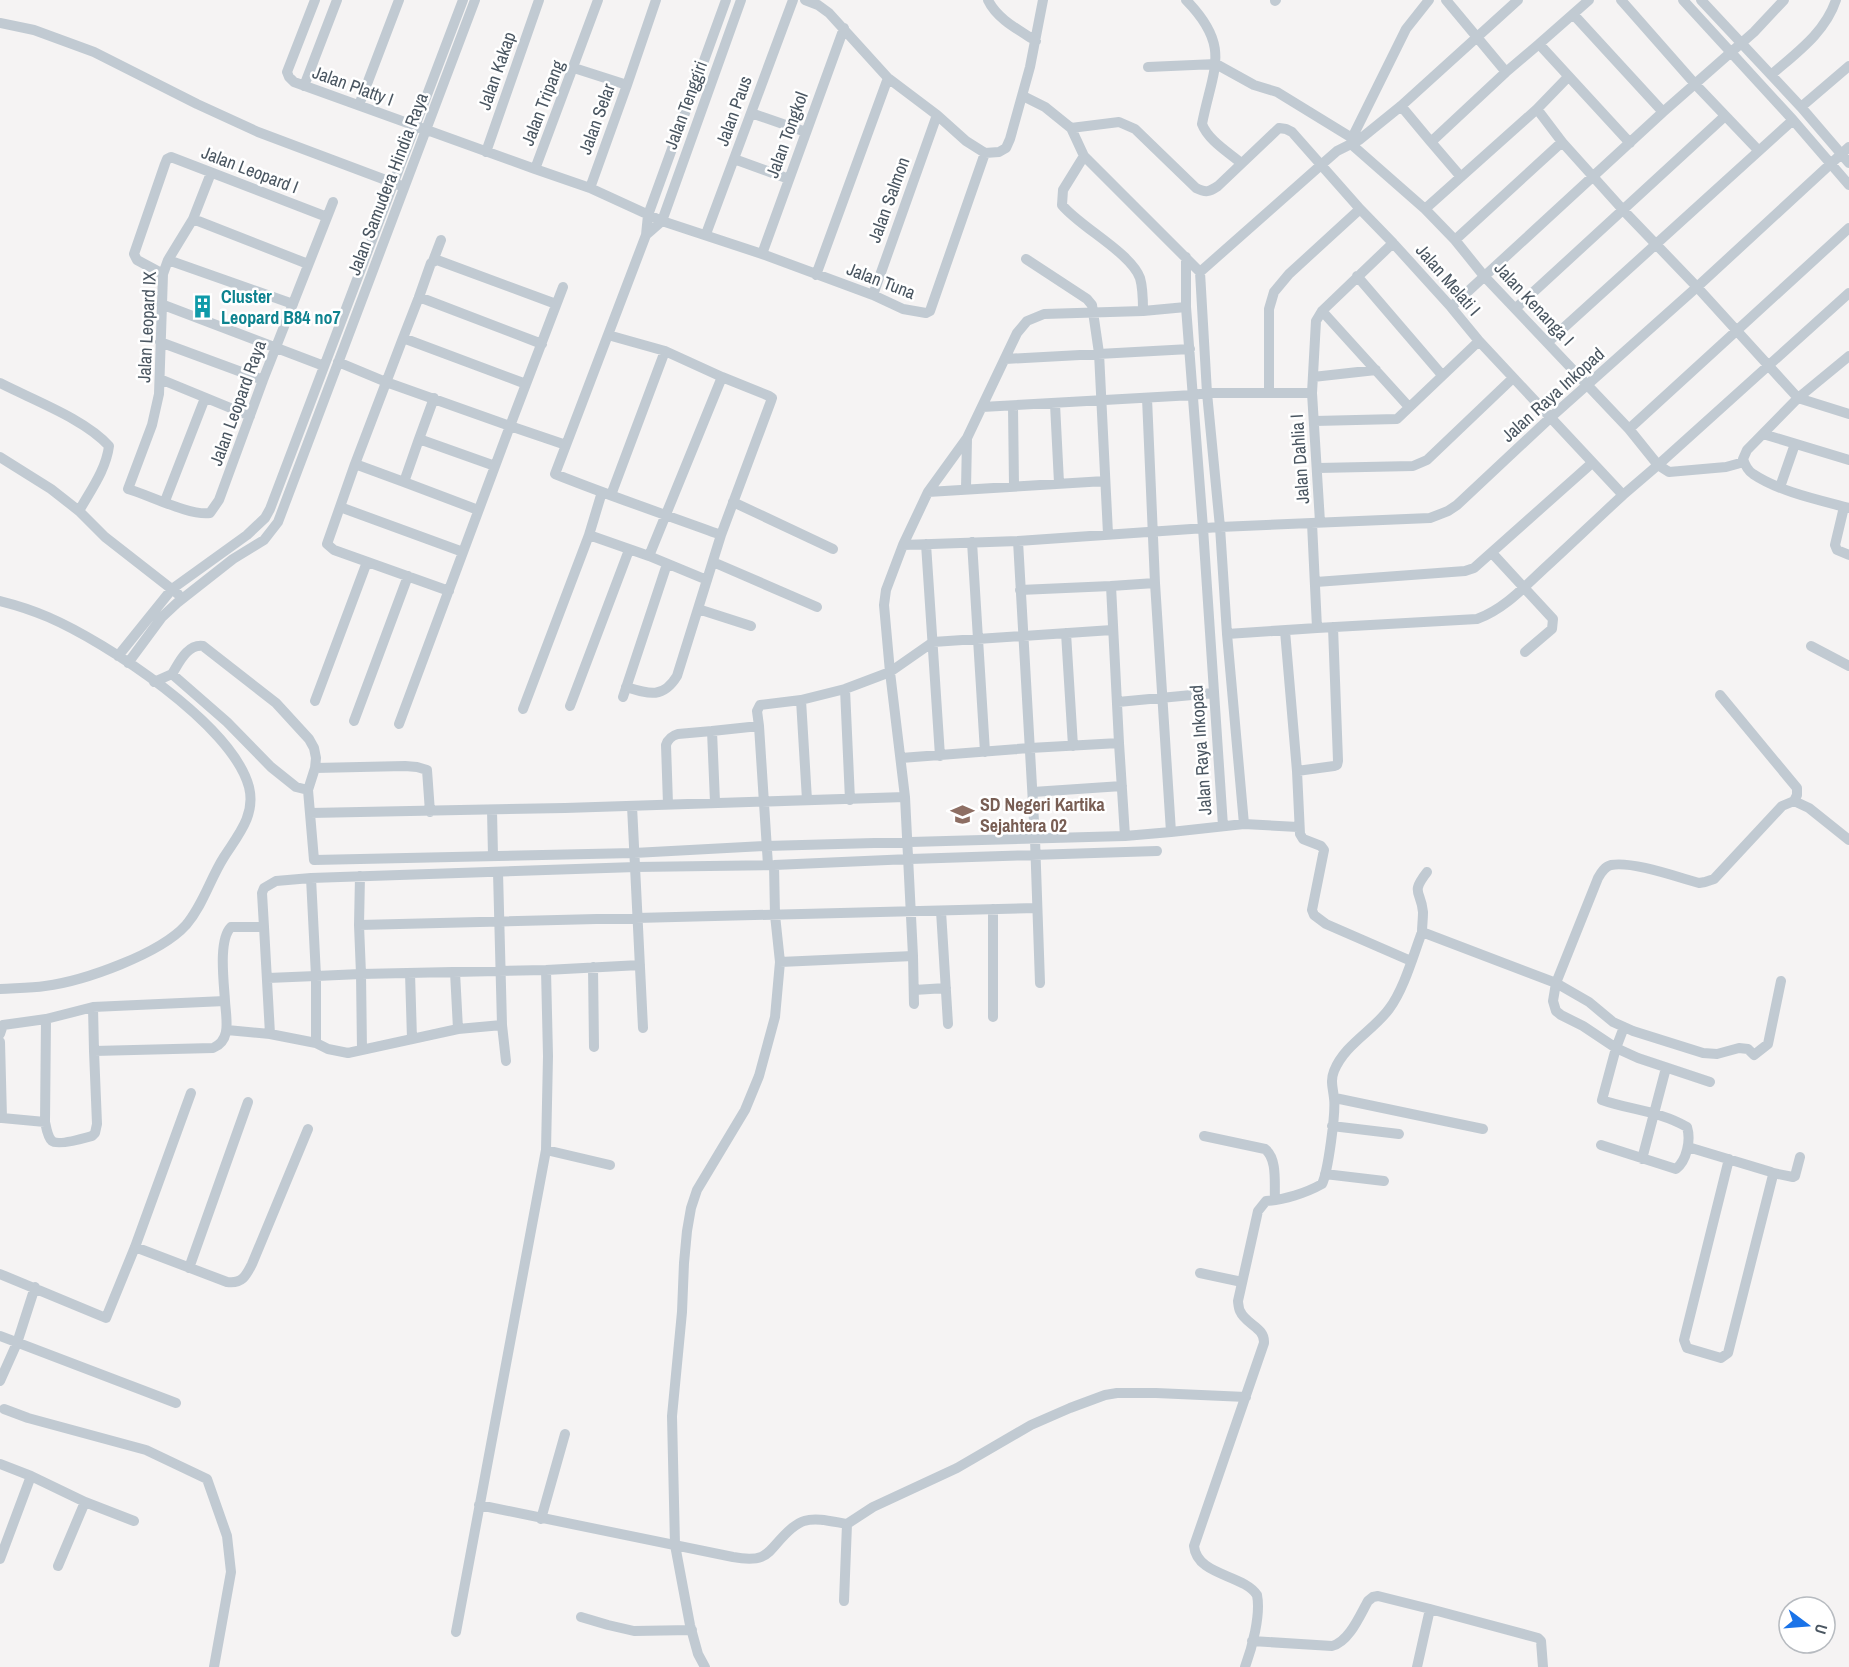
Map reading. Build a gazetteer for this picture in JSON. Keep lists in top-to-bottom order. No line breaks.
{"streets":{"street":["Jalan Kakap","Jalan Platty I","Jalan Tripang","Jalan Tenggiri","Jalan Paus","Jalan Selar","Jalan Tongkol","Jalan Leopard I","Jalan Samudera Hindia Raya","Jalan Salmon","Jalan Melati I","Jalan Tuna","Jalan Kenanga I","Jalan Leopard IX","Jalan Raya Inkopad","Jalan Leopard Raya","Jalan Dahlia I"]},"crossings":[["Jalan Kakap","Jalan Platty I"],["Jalan Kakap","Jalan Tripang"],["Jalan Platty I","Jalan Tripang"],["Jalan Platty I","Jalan Samudera Hindia Raya"],["Jalan Tenggiri","Jalan Tuna"],["Jalan Paus","Jalan Tuna"],["Jalan Tongkol","Jalan Tuna"],["Jalan Leopard I","Jalan Leopard IX"],["Jalan Leopard I","Jalan Leopard Raya"],["Jalan Salmon","Jalan Tuna"],["Jalan Melati I","Jalan Raya Inkopad"],["Jalan Kenanga I","Jalan Raya Inkopad"],["Jalan Leopard IX","Jalan Leopard Raya"],["Jalan Raya Inkopad","Jalan Dahlia I"]],"places":{"building":["Cluster Leopard B84 no7"],"school or university":["SD Negeri Kartika Sejahtera 02"]},"north":"right"}
